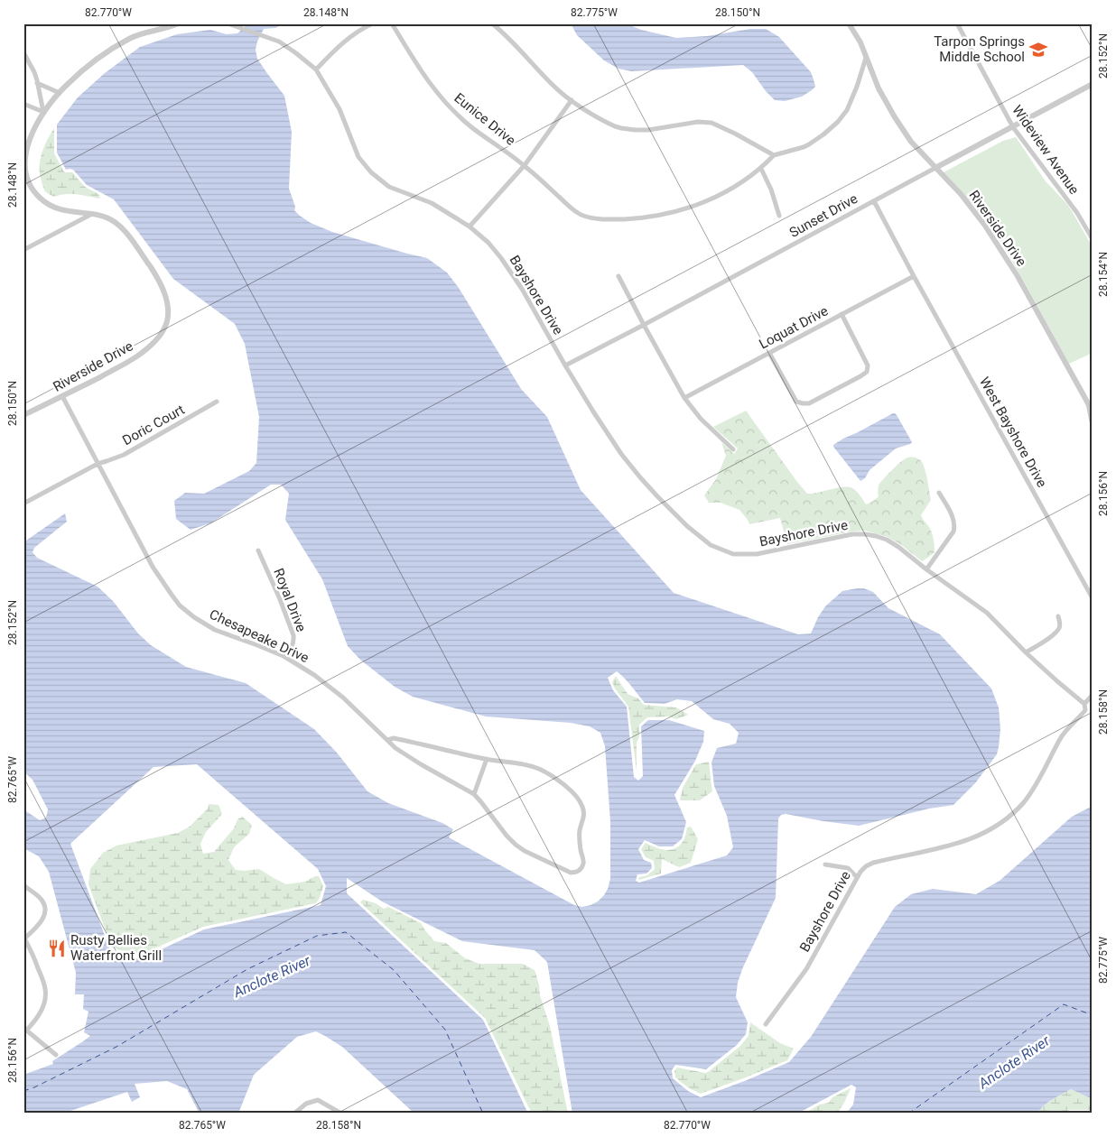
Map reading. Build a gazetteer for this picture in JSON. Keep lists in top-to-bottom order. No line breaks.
{"streets":{"street":["Eunice Drive","Wideview Avenue","Sunset Drive","Riverside Drive","Bayshore Drive","Loquat Drive","Doric Court","West Bayshore Drive","Royal Drive","Chesapeake Drive"]},"crossings":[["Wideview Avenue","Sunset Drive"],["Sunset Drive","Riverside Drive"],["Sunset Drive","Bayshore Drive"],["Sunset Drive","West Bayshore Drive"],["Riverside Drive","Chesapeake Drive"],["Loquat Drive","West Bayshore Drive"],["Doric Court","Chesapeake Drive"],["Royal Drive","Chesapeake Drive"]],"water":["Anclote River"],"places":{"school or university":["Tarpon Springs Middle School"],"restaurant":["Rusty Bellies Waterfront Grill"]},"coordinates":["82.770°W","28.148°N","82.775°W","28.150°N","28.152°N","28.154°N","28.156°N","28.158°N","82.765°W"]}
